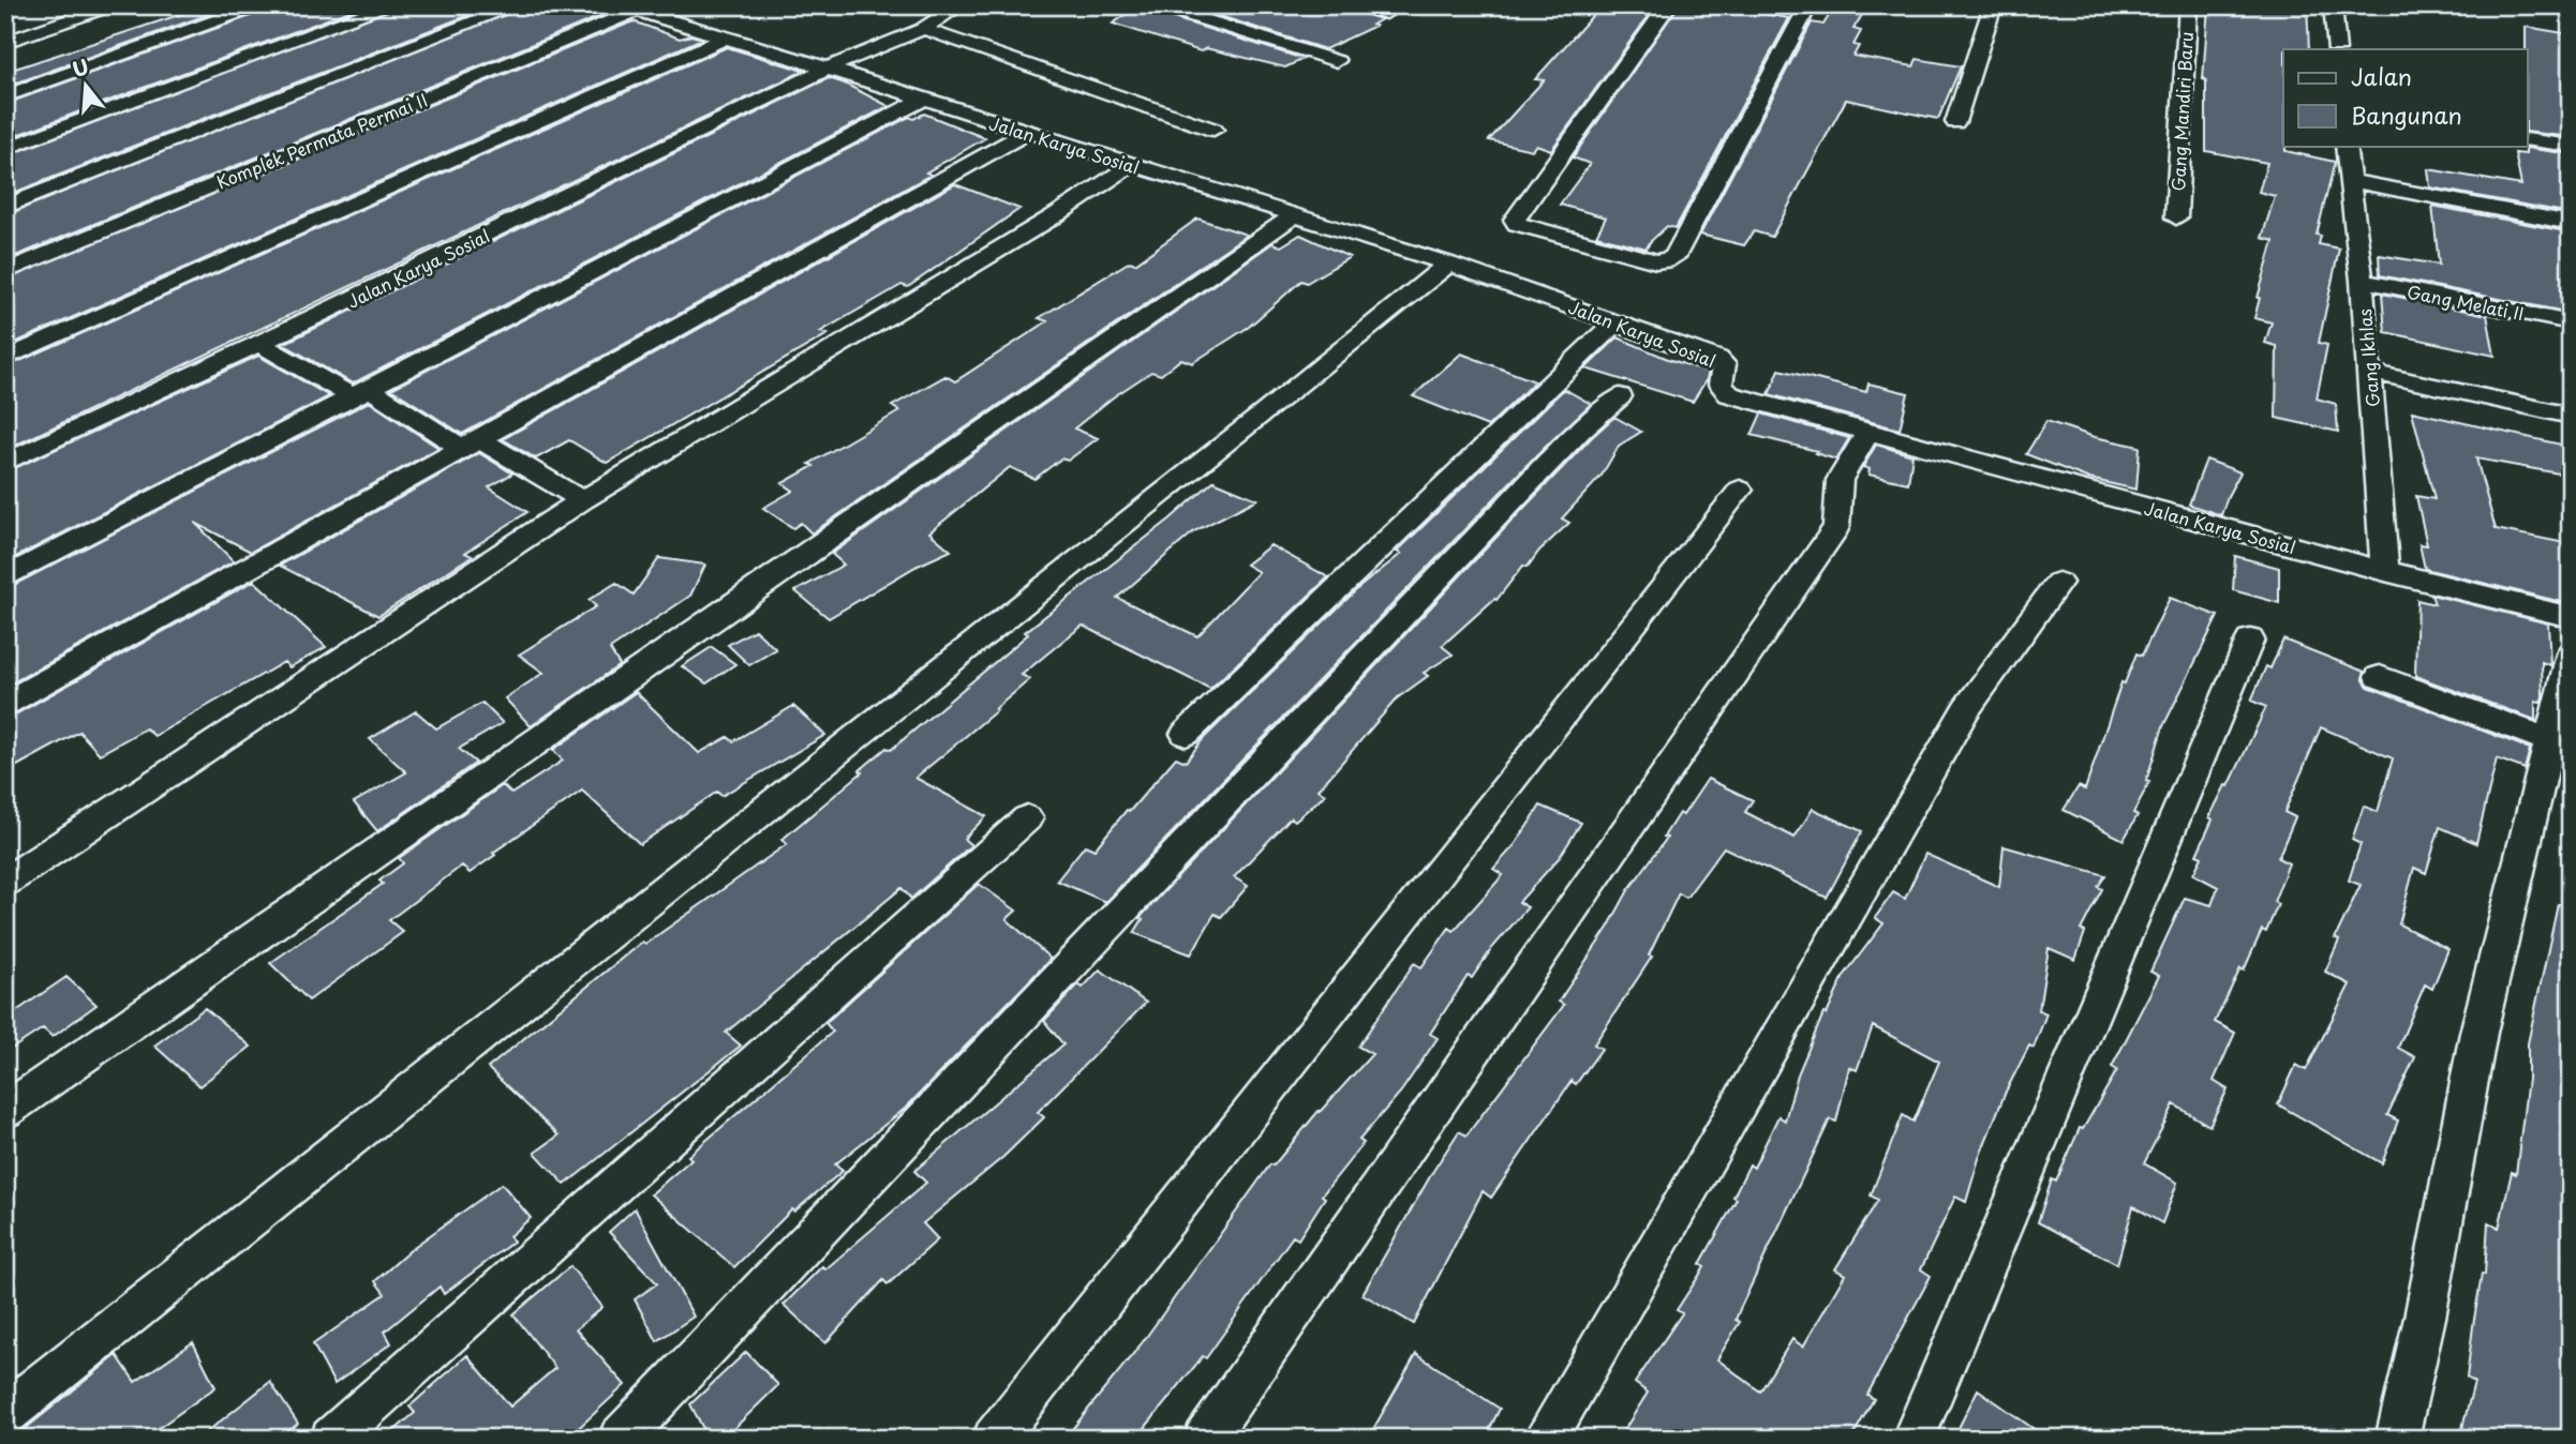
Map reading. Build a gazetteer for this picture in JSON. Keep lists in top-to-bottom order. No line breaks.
{"streets":{"street":["Gang Mandiri Baru","Komplek Permata Permai II","Jalan Karya Sosial","Gang Melati II","Gang Ikhlas"]},"crossings":[["Jalan Karya Sosial","Gang Ikhlas"],["Gang Melati II","Gang Ikhlas"]],"legend":["Jalan","Bangunan"],"north":"top"}
